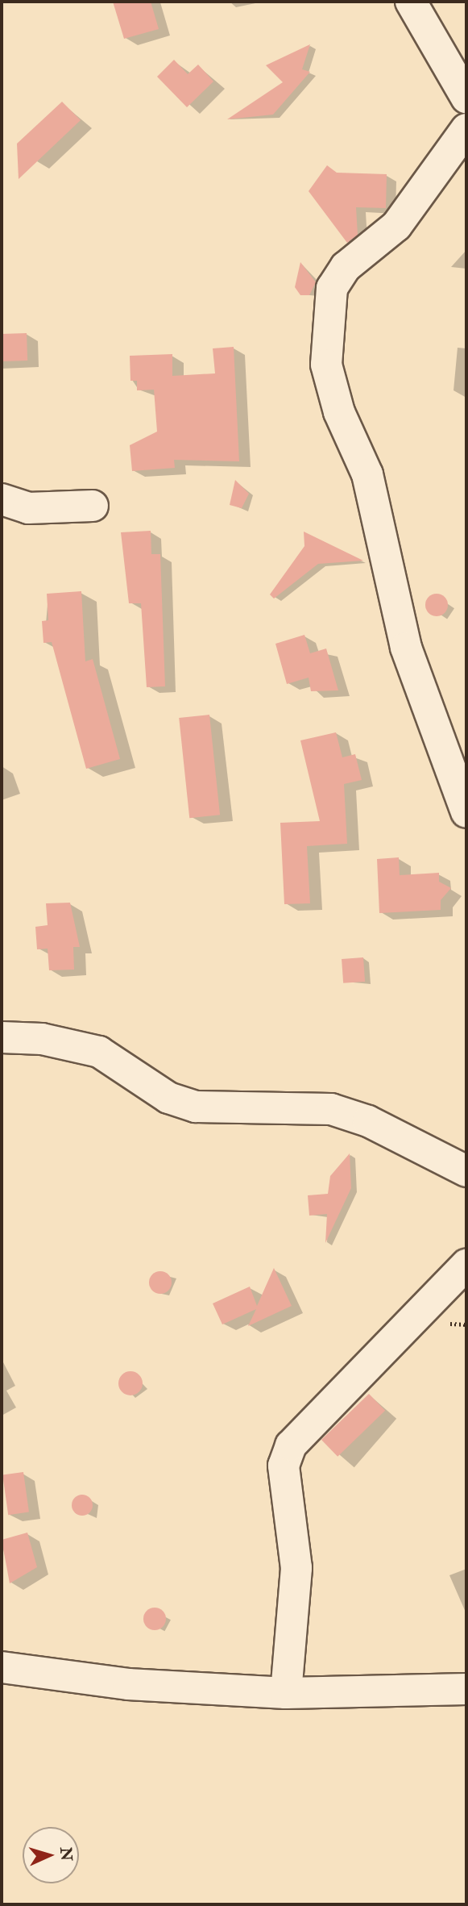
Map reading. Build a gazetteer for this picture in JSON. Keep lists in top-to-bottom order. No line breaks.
{"north":"right"}
